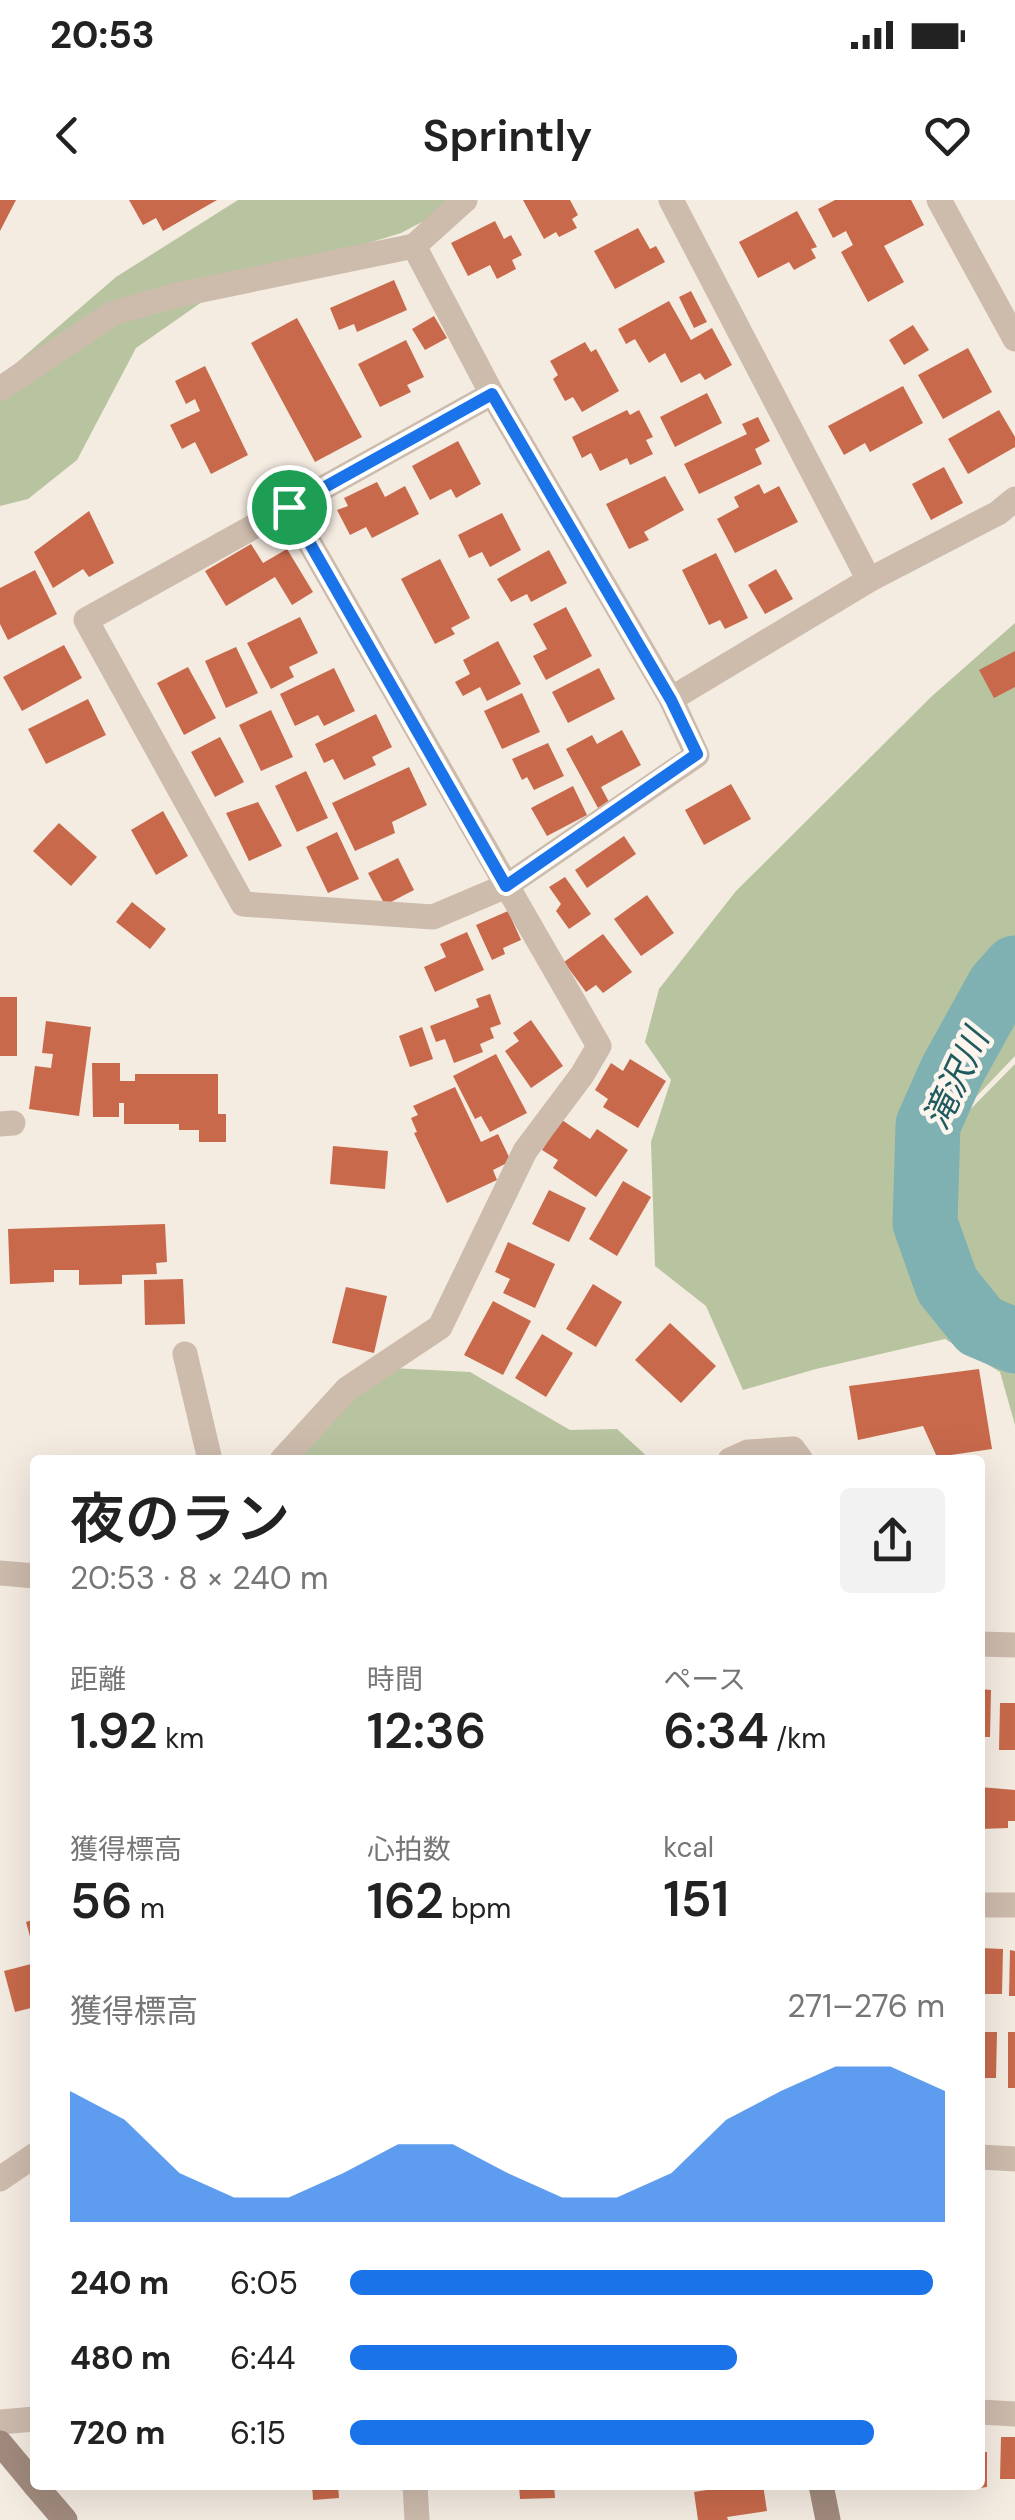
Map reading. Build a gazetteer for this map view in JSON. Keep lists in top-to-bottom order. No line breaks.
{"water":["滝沢川"],"page":{"status":"20:53","header":"Sprintly","heading":["夜のラン","20:53 · 8 × 240 m"],"stats":[["距離","1.92 km"],["時間","12:36"],["ペース","6:34 /km"],["獲得標高","56 m"],["心拍数","162 bpm"],["kcal","151"]],"chart":["獲得標高","271–276 m"],"list":[{"name":"240 m","note":"6:05"},{"name":"480 m","note":"6:44"},{"name":"720 m","note":"6:15"}]}}
